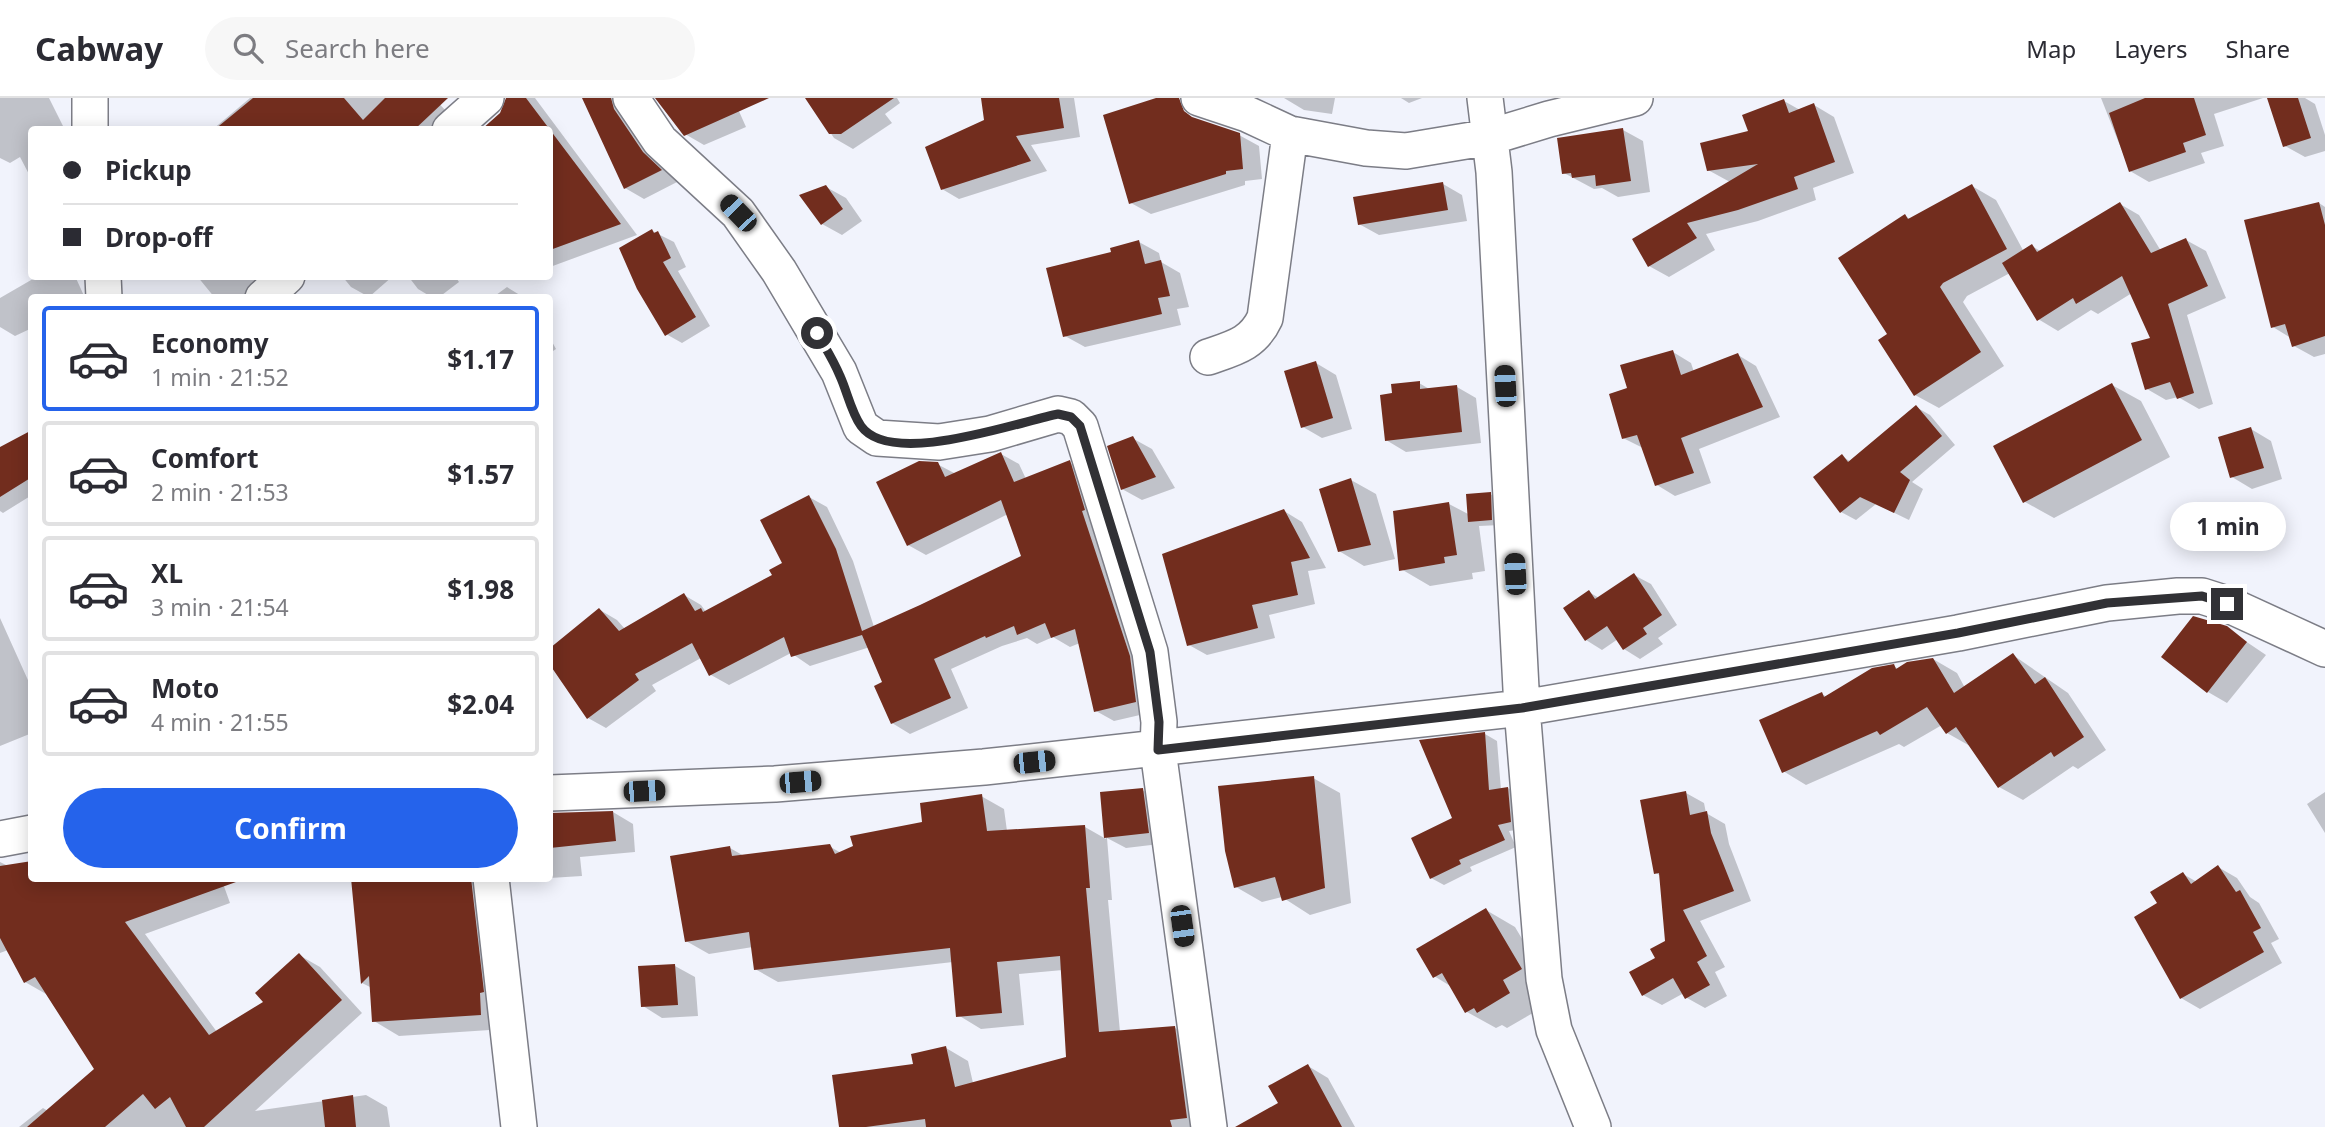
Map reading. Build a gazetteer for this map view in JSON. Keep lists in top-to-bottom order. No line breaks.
{"page":{"header":"Cabway","search":"Search here","nav":["Map","Layers","Share"],"banner":["Pickup","Drop-off"],"list":[{"name":"Economy","note":"1 min · 21:52","value":"$1.17"},{"name":"Comfort","note":"2 min · 21:53","value":"$1.57"},{"name":"XL","note":"3 min · 21:54","value":"$1.98"},{"name":"Moto","note":"4 min · 21:55","value":"$2.04"}],"bubble":"1 min","buttons":"Confirm"}}
